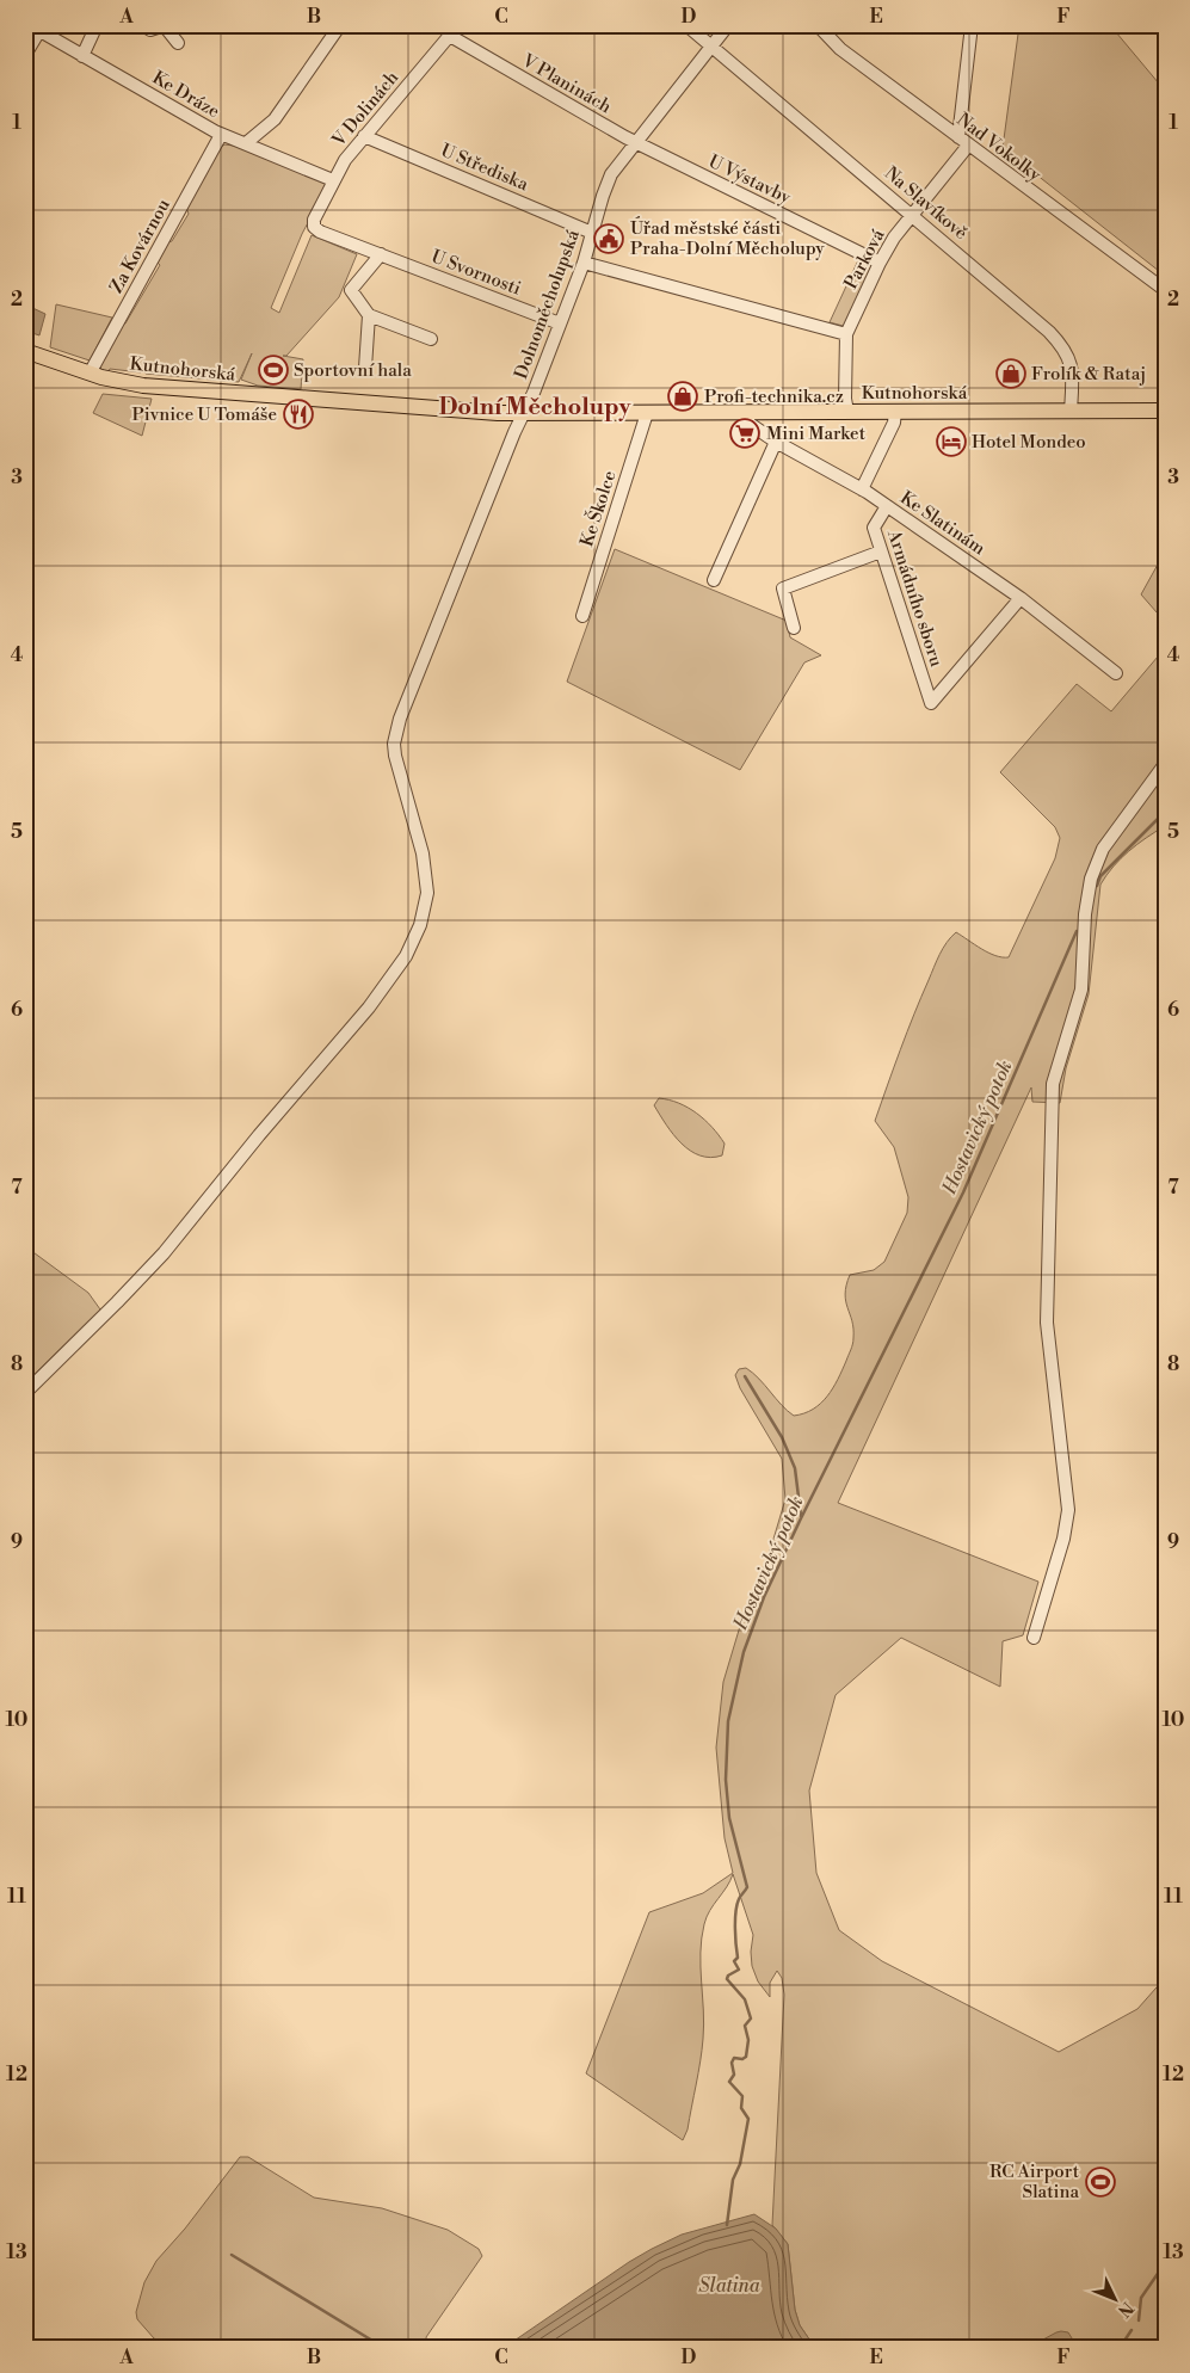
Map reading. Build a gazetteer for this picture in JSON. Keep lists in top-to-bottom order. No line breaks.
{"streets":{"main road":["Kutnohorská"],"street":["V Planinách","Ke Dráze","V Dolinách","Nad Vokolky","U Střediska","U Výstavby","Na Slavíkově","Za Kovárnou","Parková","U Svornosti","Dolnoměcholupská","Ke Školce","Ke Slatinám","Armádního sboru"]},"crossings":[["V Planinách","V Dolinách"],["V Planinách","U Výstavby"],["V Planinách","Dolnoměcholupská"],["Ke Dráze","V Dolinách"],["Ke Dráze","Za Kovárnou"],["V Dolinách","U Střediska"],["V Dolinách","U Svornosti"],["Nad Vokolky","Parková"],["U Střediska","Dolnoměcholupská"],["U Výstavby","Parková"],["U Výstavby","Dolnoměcholupská"],["Na Slavíkově","Parková"],["Na Slavíkově","Dolnoměcholupská"],["Na Slavíkově","Kutnohorská"],["Za Kovárnou","Kutnohorská"],["Parková","Kutnohorská"],["U Svornosti","Dolnoměcholupská"],["Dolnoměcholupská","Kutnohorská"],["Kutnohorská","Ke Školce"],["Kutnohorská","Ke Slatinám"],["Ke Slatinám","Armádního sboru"]],"districts":["Dolní Měcholupy"],"water":["Hostavický potok","Slatina"],"places":{"public building":["Úřad městské části Praha-Dolní Měcholupy"],"sports":["Sportovní hala","RC Airport Slatina"],"shop":["Frolík & Rataj","Profi-technika.cz"],"restaurant":["Pivnice U Tomáše"],"supermarket":["Mini Market"],"hotel":["Hotel Mondeo"]},"north":"bottom right","grid":{"columns":["A","B","C","D","E","F"],"rows":["1","2","3","4","5","6","7","8","9","10","11","12","13"]}}
